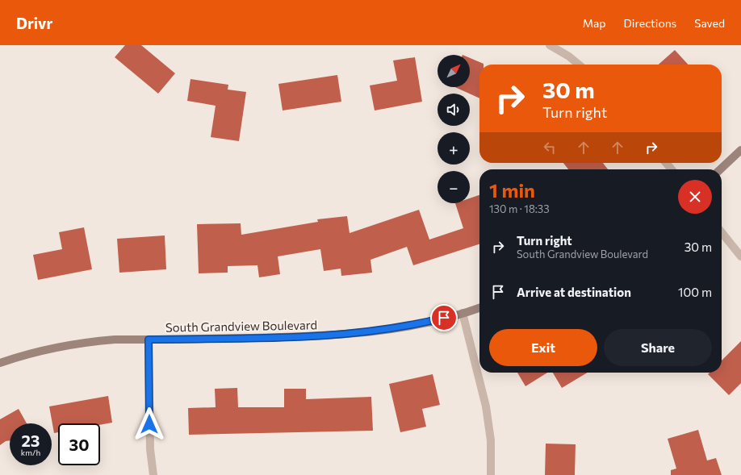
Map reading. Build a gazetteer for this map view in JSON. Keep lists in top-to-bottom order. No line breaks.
{"streets":{"street":["South Grandview Boulevard"]},"north":"top right","page":{"header":"Drivr","nav":["Map","Directions","Saved"],"map_buttons":["+","−"],"turn":["30 m","Turn right"],"heading":["1 min","130 m · 18:33"],"list":[{"name":"Turn right","note":"South Grandview Boulevard","value":"30 m"},{"name":"Arrive at destination","value":"100 m"}],"buttons":["Exit","Share"],"speed":"23 km/h","limit":"30"}}
